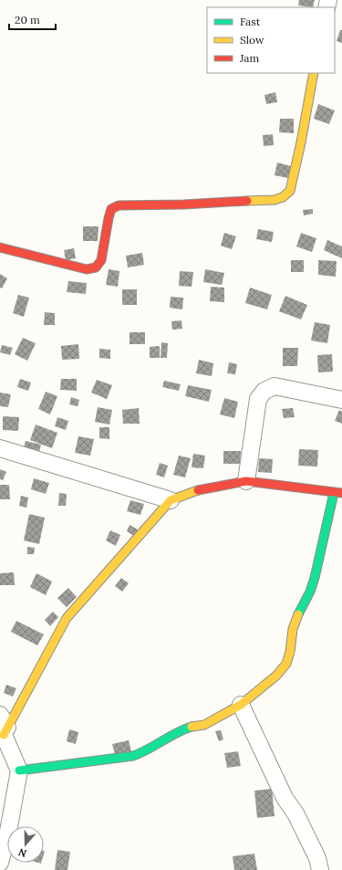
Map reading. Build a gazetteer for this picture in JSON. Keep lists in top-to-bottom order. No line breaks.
{"legend":["Fast","Slow","Jam"],"scale_bar":"20 m","north":"bottom"}
